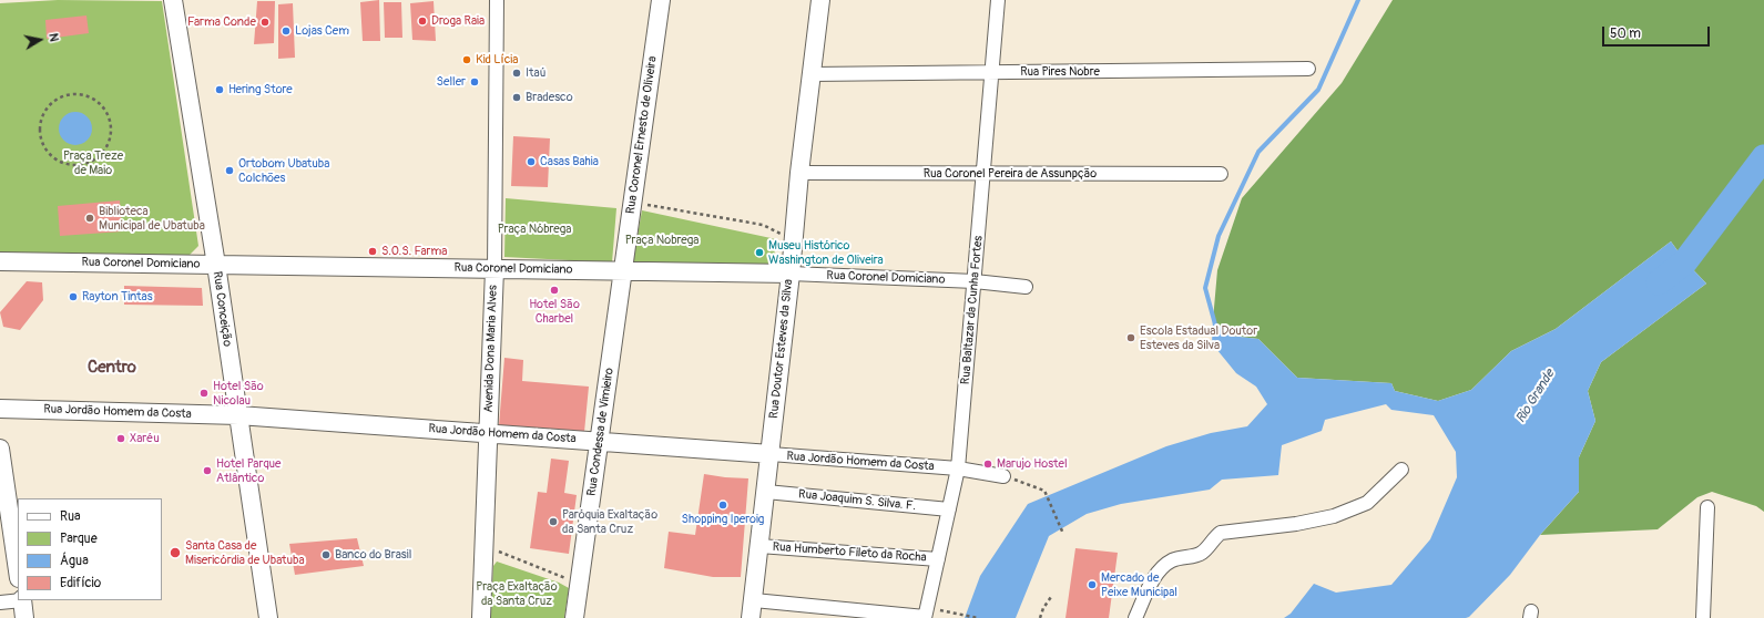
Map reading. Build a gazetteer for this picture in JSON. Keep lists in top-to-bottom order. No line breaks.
{"streets":{"street":["Rua Pires Nobre","Rua Coronel Ernesto de Oliveira","Rua Coronel Pereira de Assunpção","Rua Coronel Domiciano","Rua Conceição","Rua Baltazar da Cunha Fortes","Avenida Dona Maria Alves","Rua Doutor Esteves da Silva","Rua Jordão Homem da Costa","Rua Condessa de Vimieiro","Rua Joaquim S. Silva. F.","Rua Humberto Fileto da Rocha"]},"crossings":[["Rua Pires Nobre","Rua Baltazar da Cunha Fortes"],["Rua Pires Nobre","Rua Doutor Esteves da Silva"],["Rua Coronel Ernesto de Oliveira","Rua Coronel Domiciano"],["Rua Coronel Ernesto de Oliveira","Rua Condessa de Vimieiro"],["Rua Coronel Pereira de Assunpção","Rua Baltazar da Cunha Fortes"],["Rua Coronel Pereira de Assunpção","Rua Doutor Esteves da Silva"],["Rua Coronel Domiciano","Rua Conceição"],["Rua Coronel Domiciano","Rua Baltazar da Cunha Fortes"],["Rua Coronel Domiciano","Avenida Dona Maria Alves"],["Rua Coronel Domiciano","Rua Doutor Esteves da Silva"],["Rua Coronel Domiciano","Rua Condessa de Vimieiro"],["Rua Conceição","Rua Jordão Homem da Costa"],["Rua Baltazar da Cunha Fortes","Rua Jordão Homem da Costa"],["Rua Baltazar da Cunha Fortes","Rua Joaquim S. Silva. F."],["Rua Baltazar da Cunha Fortes","Rua Humberto Fileto da Rocha"],["Avenida Dona Maria Alves","Rua Jordão Homem da Costa"],["Rua Doutor Esteves da Silva","Rua Jordão Homem da Costa"],["Rua Doutor Esteves da Silva","Rua Joaquim S. Silva. F."],["Rua Doutor Esteves da Silva","Rua Humberto Fileto da Rocha"],["Rua Jordão Homem da Costa","Rua Condessa de Vimieiro"]],"districts":["Centro"],"water":["Rio Grande"],"parks":["Praça Treze de Maio","Praça Nóbrega","Praça Nobrega","Praça Exaltação da Santa Cruz"],"places":["Droga Raia","Farma Conde","Lojas Cem","Kid Lícia","Itaú","Seller","Hering Store","Bradesco","Casas Bahia","Ortobom Ubatuba Colchões","Biblioteca Municipal de Ubatuba","S.O.S. Farma","Museu Histórico Washington de Oliveira","Hotel São Charbel","Rayton Tintas","Escola Estadual Doutor Esteves da Silva","Hotel São Nicolau","Xaréu","Marujo Hostel","Hotel Parque Atlântico","Shopping Iperoig","Paróquia Exaltação da Santa Cruz","Santa Casa de Misericórdia de Ubatuba","Banco do Brasil","Mercado de Peixe Municipal"],"legend":["Rua","Parque","Água","Edifício"],"scale_bar":"50 m","north":"right"}
